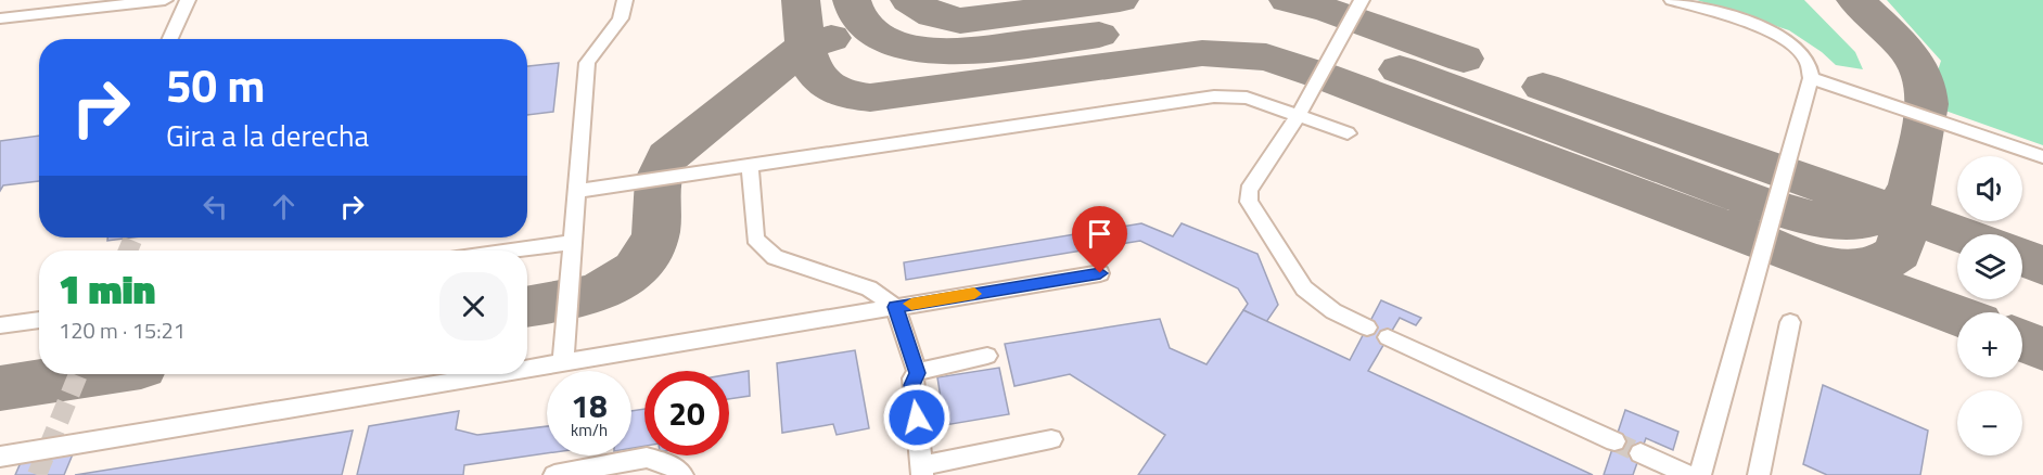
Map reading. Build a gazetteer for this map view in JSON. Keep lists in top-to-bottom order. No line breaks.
{"page":{"turn":["50 m","Gira a la derecha"],"map_buttons":["+","−"],"heading":["1 min","120 m · 15:21"],"speed":"18 km/h","limit":"20"}}
